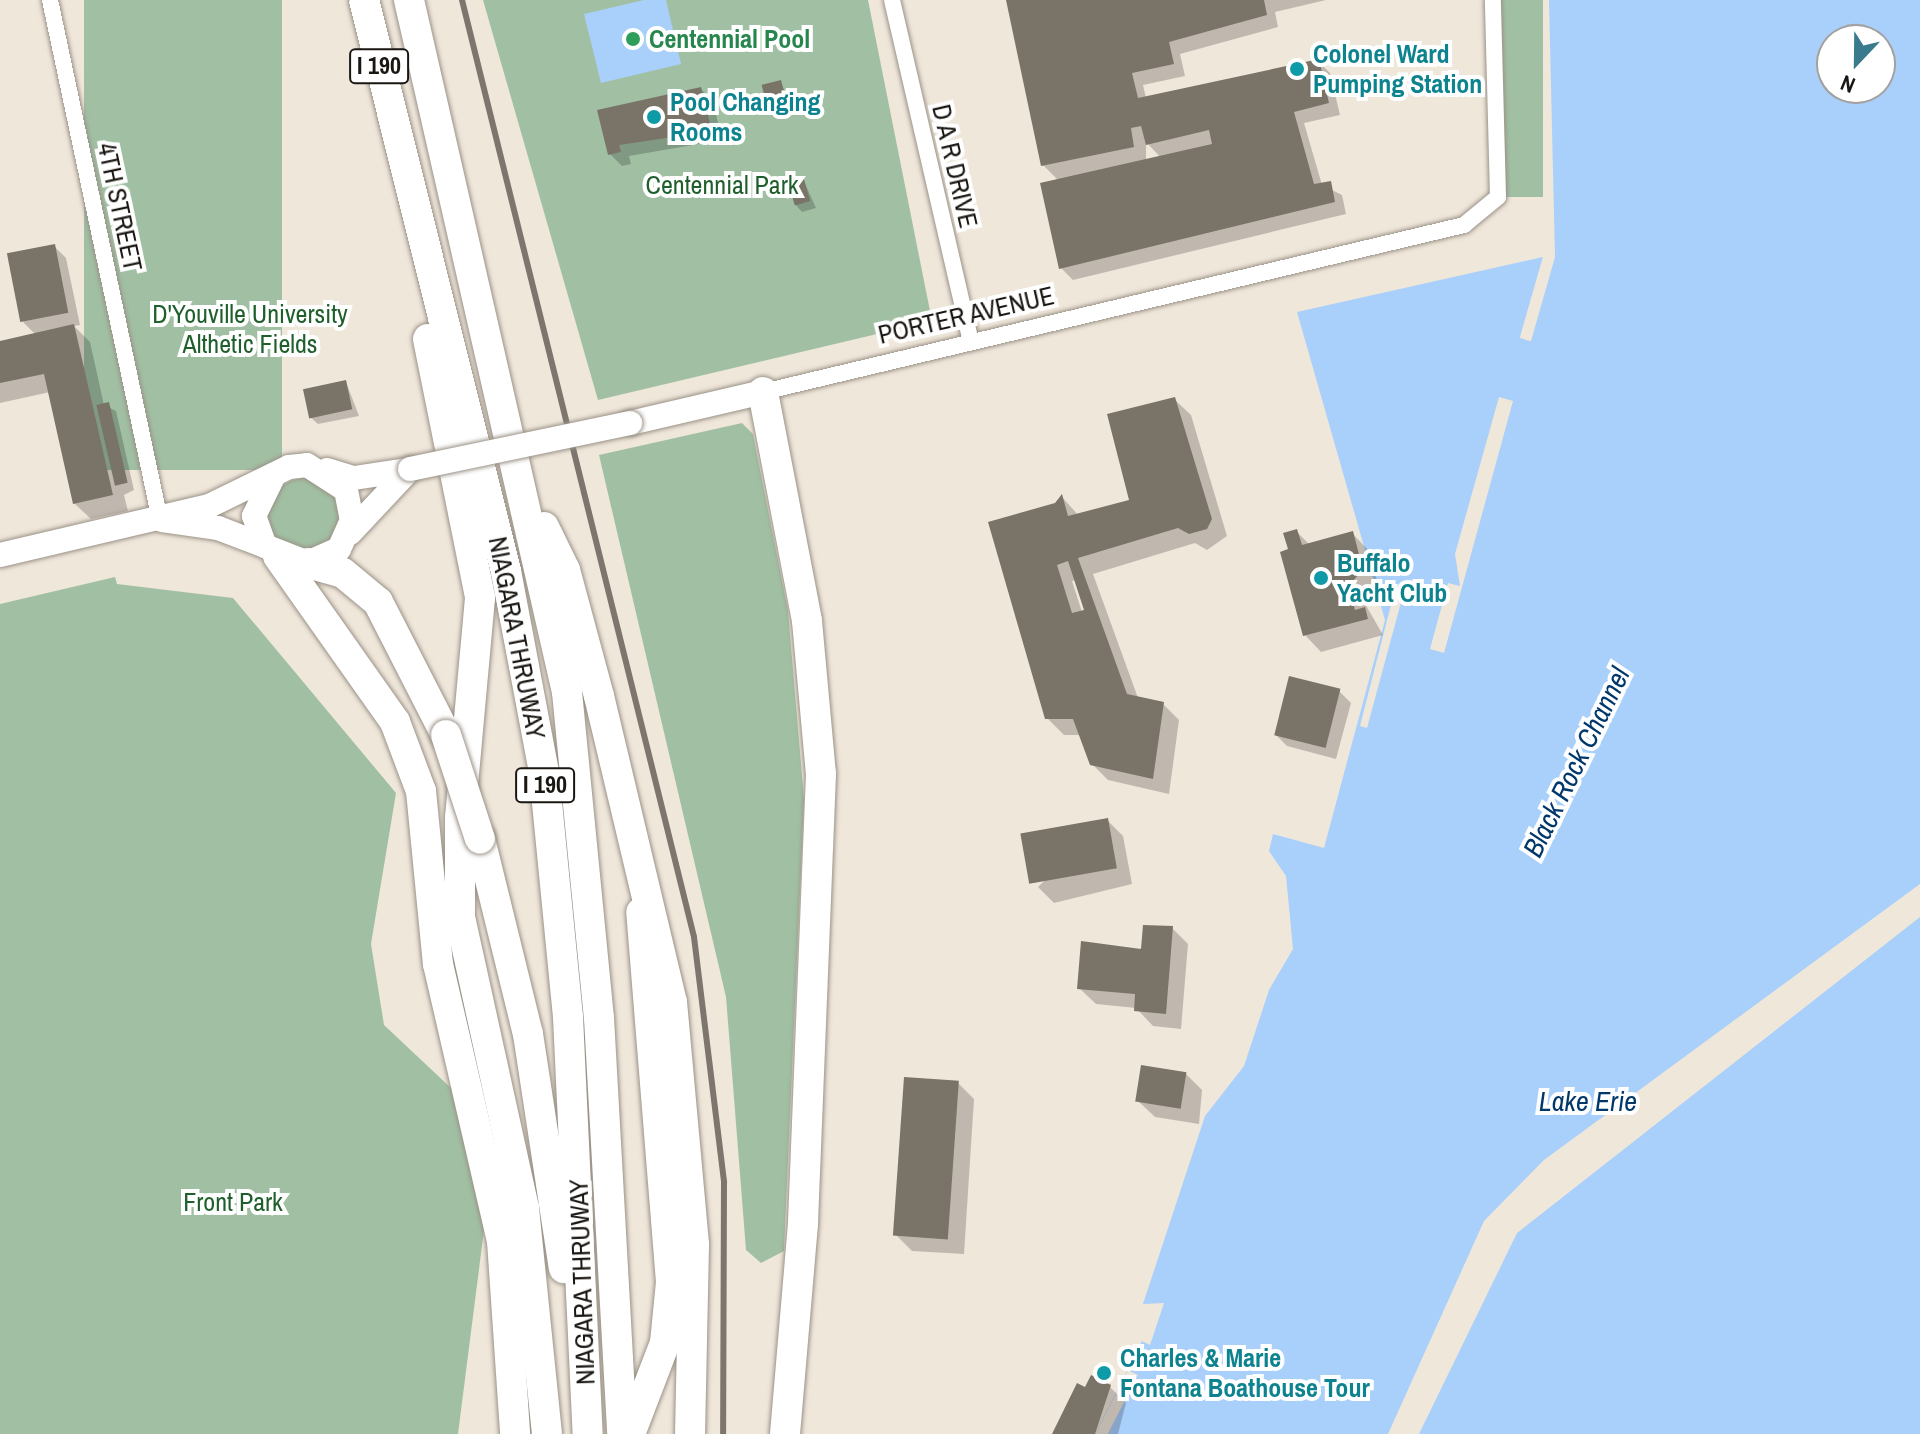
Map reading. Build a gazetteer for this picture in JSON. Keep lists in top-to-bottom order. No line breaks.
{"streets":{"highway":["I 190","NIAGARA THRUWAY"],"street":["D A R DRIVE","4TH STREET","PORTER AVENUE"]},"crossings":[["D A R DRIVE","PORTER AVENUE"],["4TH STREET","PORTER AVENUE"]],"water":["Black Rock Channel","Lake Erie"],"parks":["Centennial Park","D'Youville University Althetic Fields","Front Park"],"places":["Centennial Pool","Colonel Ward Pumping Station","Pool Changing Rooms","Buffalo Yacht Club","Charles & Marie Fontana Boathouse Tour"],"north":"bottom"}
